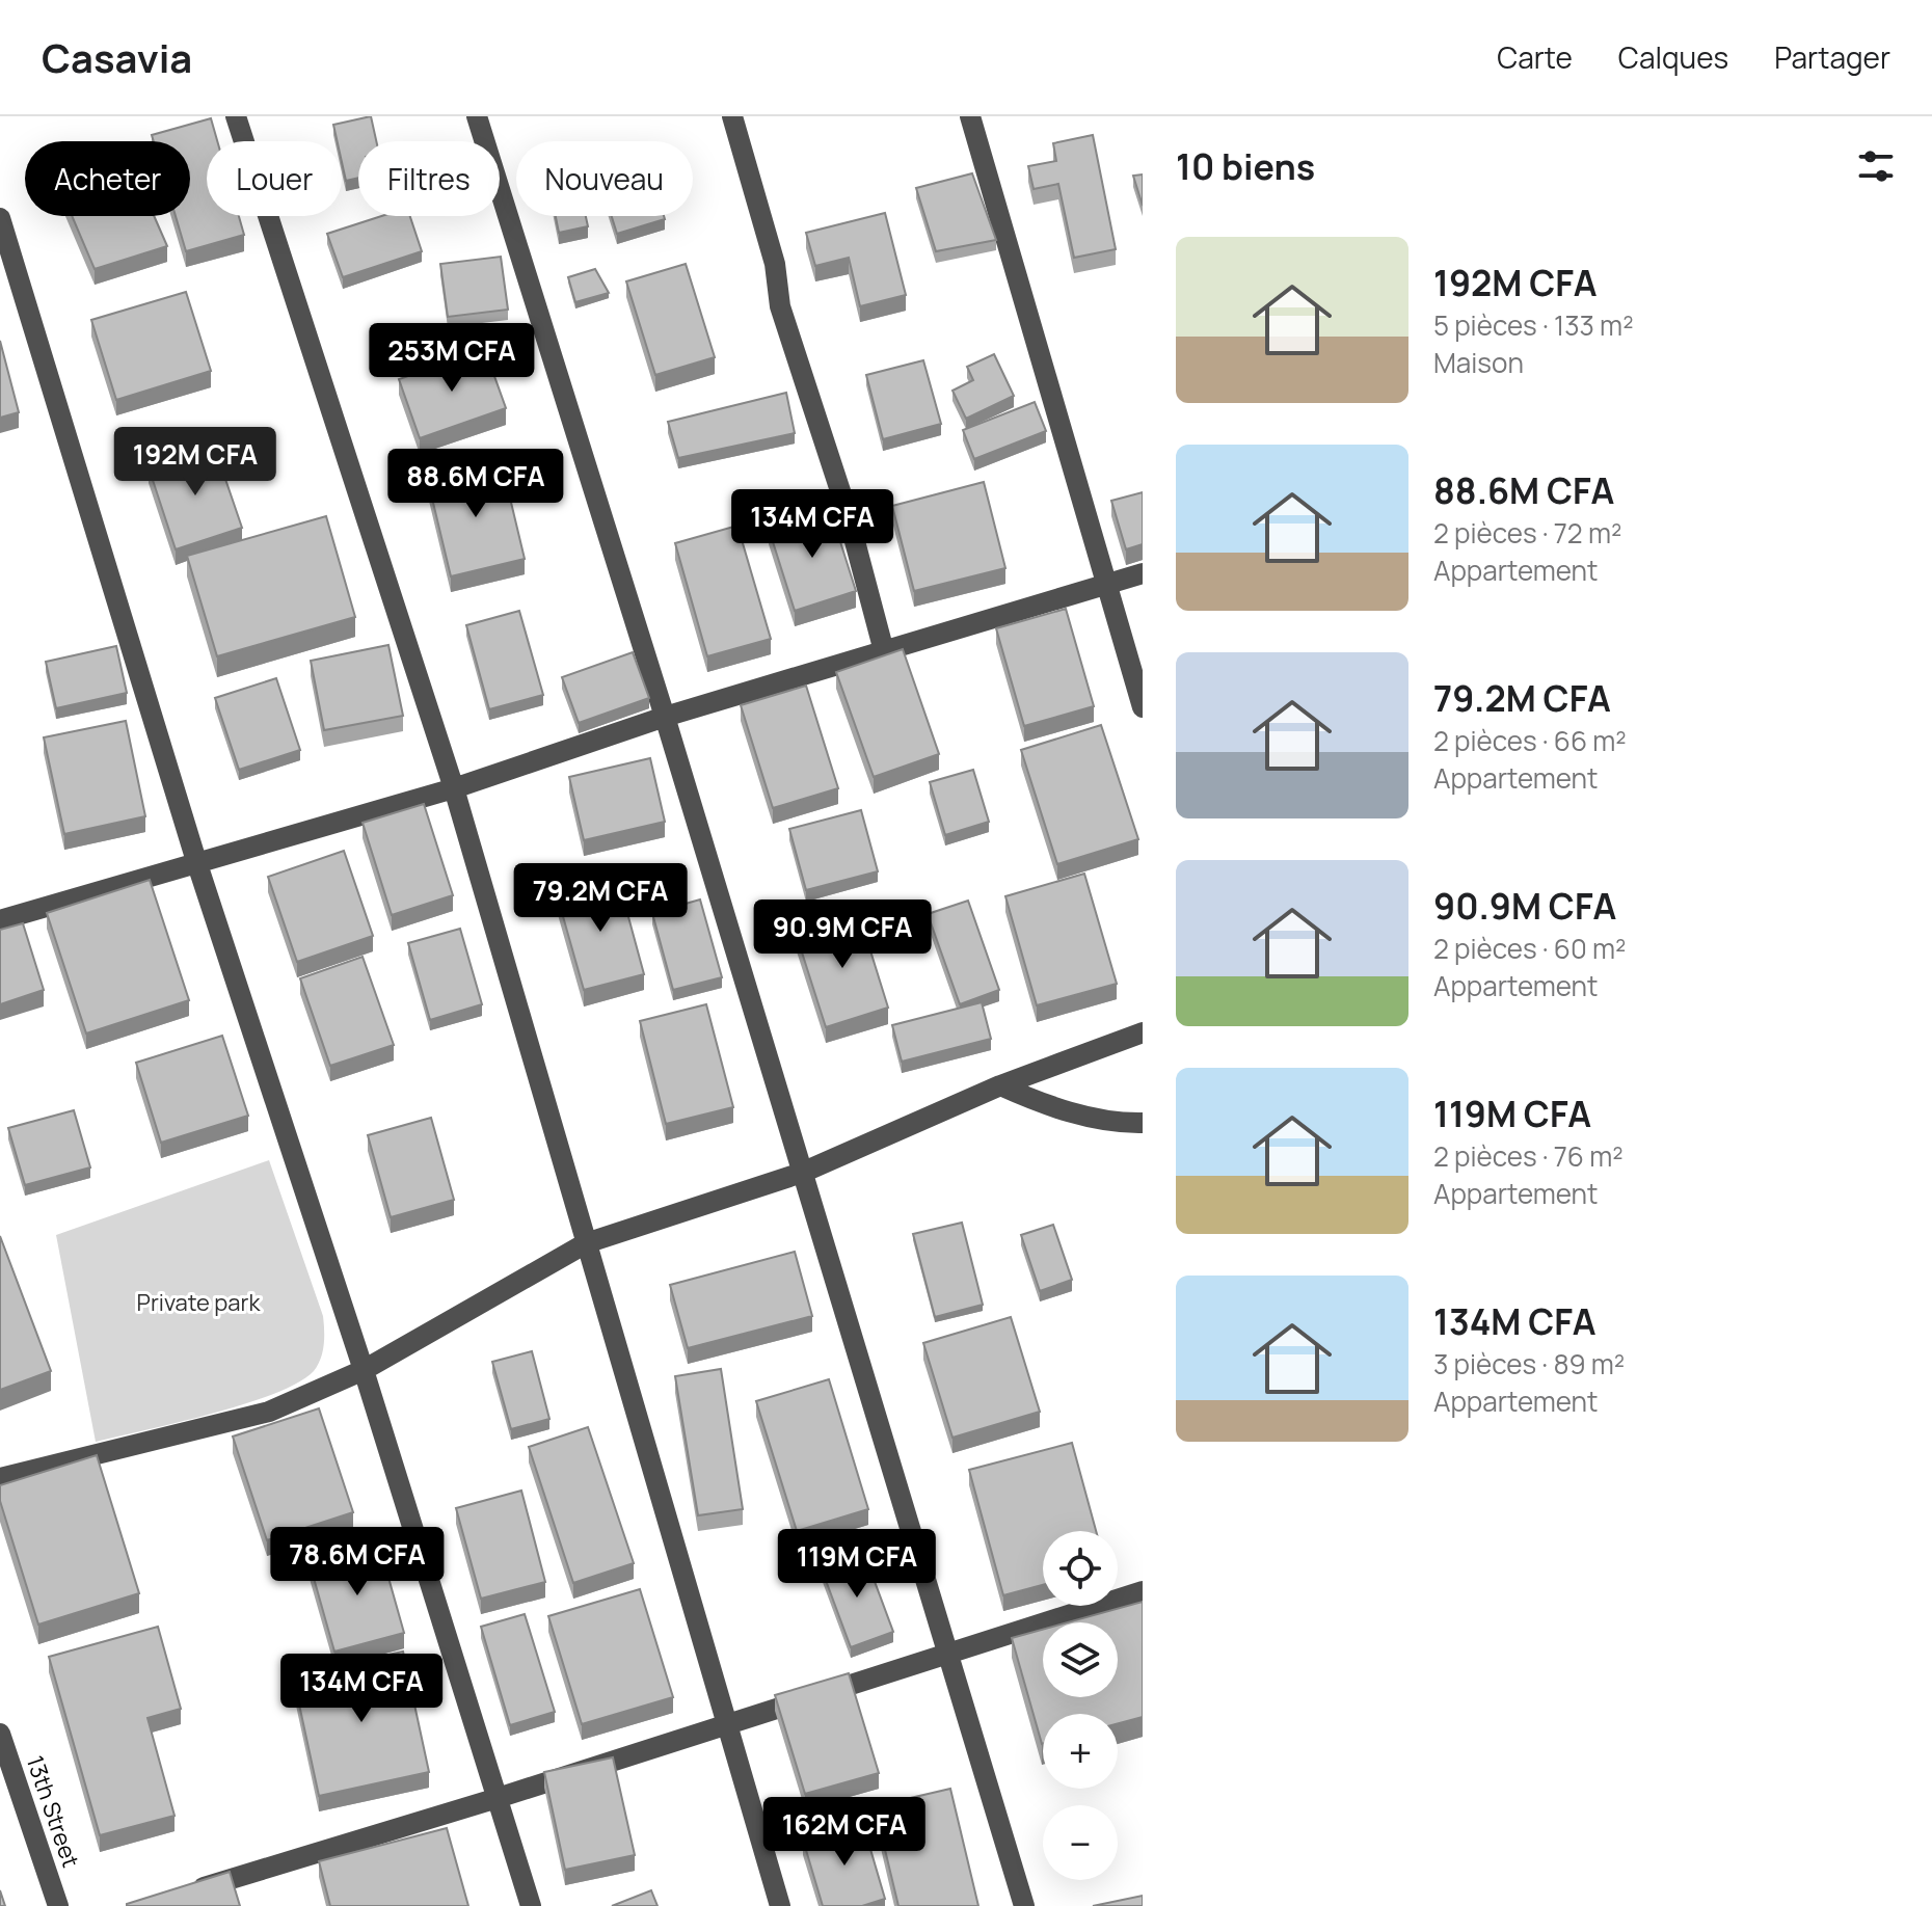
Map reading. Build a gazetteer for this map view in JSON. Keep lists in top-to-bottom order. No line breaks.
{"streets":{"street":["13th Street"]},"parks":["Private park"],"page":{"header":"Casavia","nav":["Carte","Calques","Partager"],"heading":"10 biens","chip":["Acheter","Louer","Filtres","Nouveau"],"list":[{"name":"192M CFA","note":"5 pièces · 133 m² · Maison"},{"name":"88.6M CFA","note":"2 pièces · 72 m² · Appartement"},{"name":"79.2M CFA","note":"2 pièces · 66 m² · Appartement"},{"name":"90.9M CFA","note":"2 pièces · 60 m² · Appartement"},{"name":"119M CFA","note":"2 pièces · 76 m² · Appartement"},{"name":"134M CFA","note":"3 pièces · 89 m² · Appartement"}],"price":["253M CFA","192M CFA","88.6M CFA","134M CFA","79.2M CFA","90.9M CFA","78.6M CFA","119M CFA","134M CFA","162M CFA"],"map_buttons":["+","−"]}}
